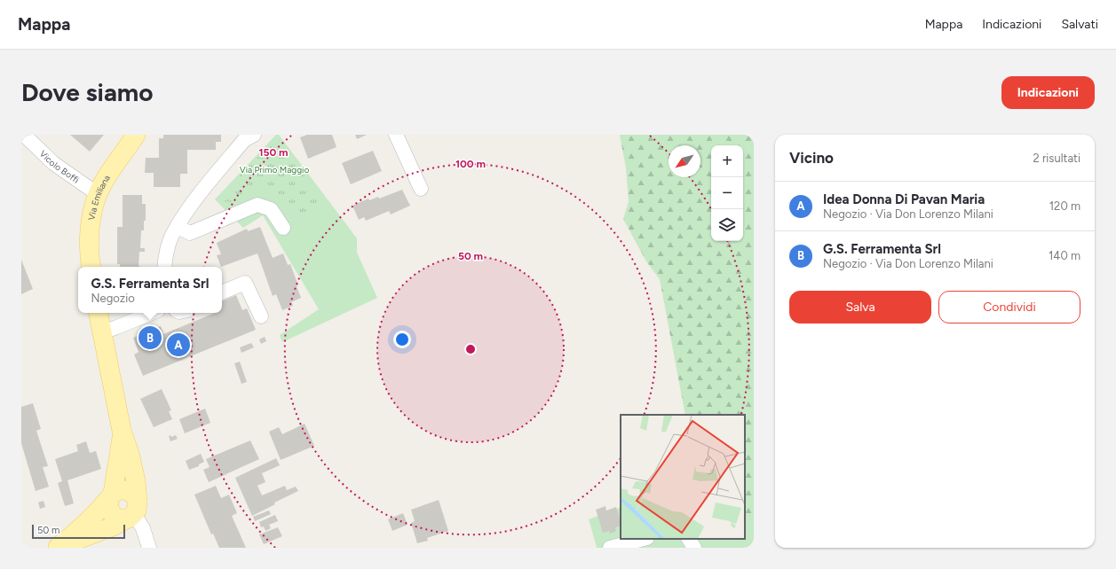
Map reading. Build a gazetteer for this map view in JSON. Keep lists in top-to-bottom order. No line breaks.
{"streets":{"main road":["Via Emiliana"],"street":["Vicolo Boffi"]},"crossings":[["Vicolo Boffi","Via Emiliana"]],"parks":["Via Primo Maggio"],"scale_bar":"50 m","north":"bottom left","page":{"header":"Mappa","nav":["Mappa","Indicazioni","Salvati"],"buttons":["Indicazioni",["Salva","Condividi"]],"title":"Dove siamo","heading":["Vicino","2 risultati"],"map_buttons":["+","−"],"list":[{"mark":"A","name":"Idea Donna Di Pavan Maria","note":"Negozio · Via Don Lorenzo Milani","value":"120 m"},{"mark":"B","name":"G.S. Ferramenta Srl","note":"Negozio · Via Don Lorenzo Milani","value":"140 m"}],"popup":["G.S. Ferramenta Srl","Negozio"],"pins":["B","A"],"scale":"50 m"},"rings":["150 m","100 m","50 m"]}
